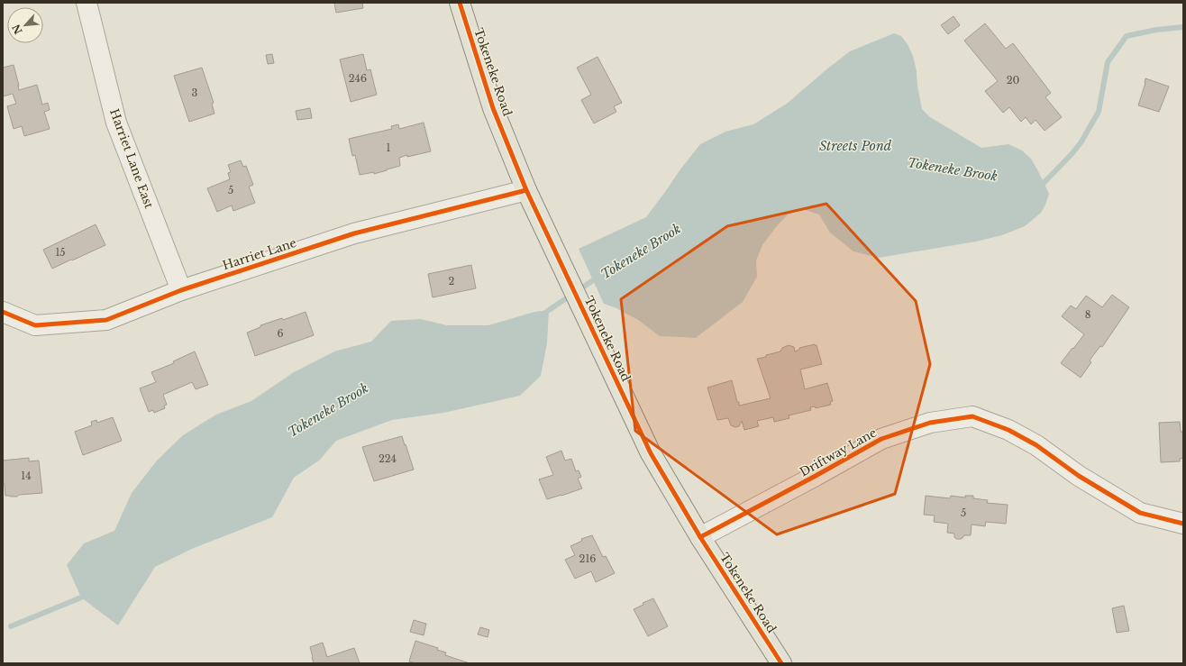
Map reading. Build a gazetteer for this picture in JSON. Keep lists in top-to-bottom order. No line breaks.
{"streets":{"main road":["Tokeneke Road"],"street":["Harriet Lane East","Harriet Lane","Driftway Lane"]},"crossings":[["Tokeneke Road","Harriet Lane"],["Tokeneke Road","Driftway Lane"],["Harriet Lane East","Harriet Lane"]],"water":["Streets Pond","Tokeneke Brook"],"house_numbers":["246","20","3","1","5","15","2","8","6","224","14","5","216"],"north":"bottom left"}
